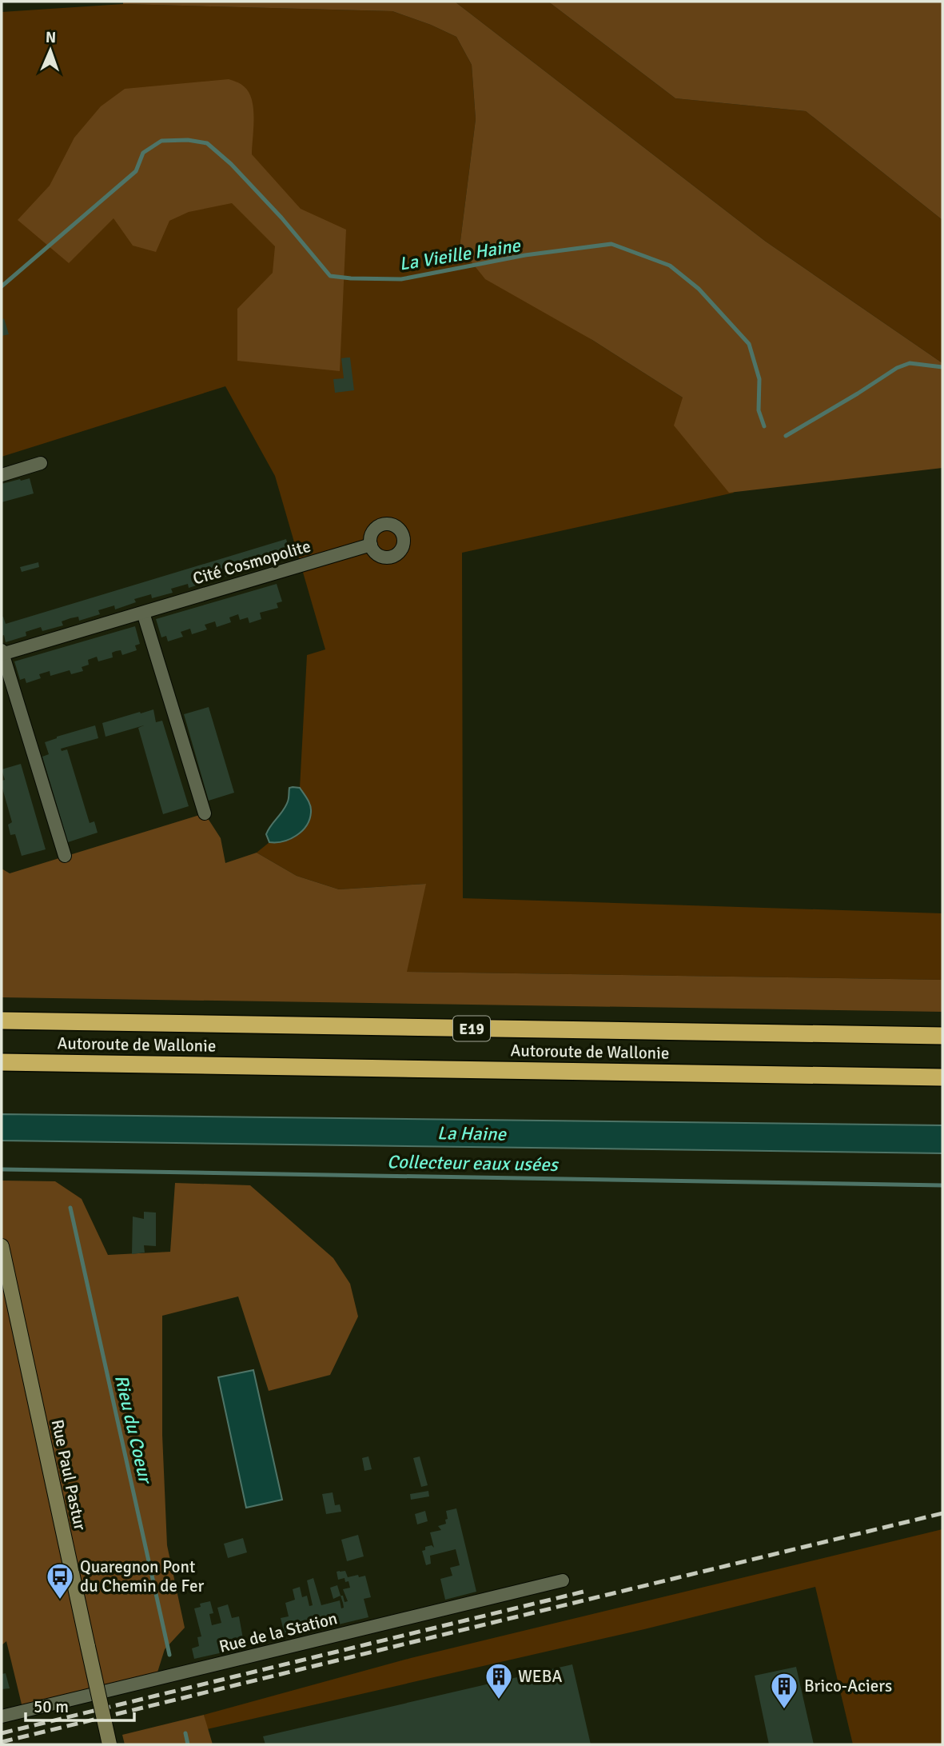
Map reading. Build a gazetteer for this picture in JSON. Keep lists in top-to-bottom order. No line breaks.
{"streets":{"highway":["E19","Autoroute de Wallonie"],"main road":["Rue Paul Pastur"],"street":["Cité Cosmopolite","Rue de la Station"]},"water":["La Vieille Haine","La Haine","Collecteur eaux usées","Rieu du Coeur"],"places":{"bus stop":["Quaregnon Pont du Chemin de Fer"],"building":["WEBA","Brico-Aciers"]},"scale_bar":"50 m","north":"top"}
